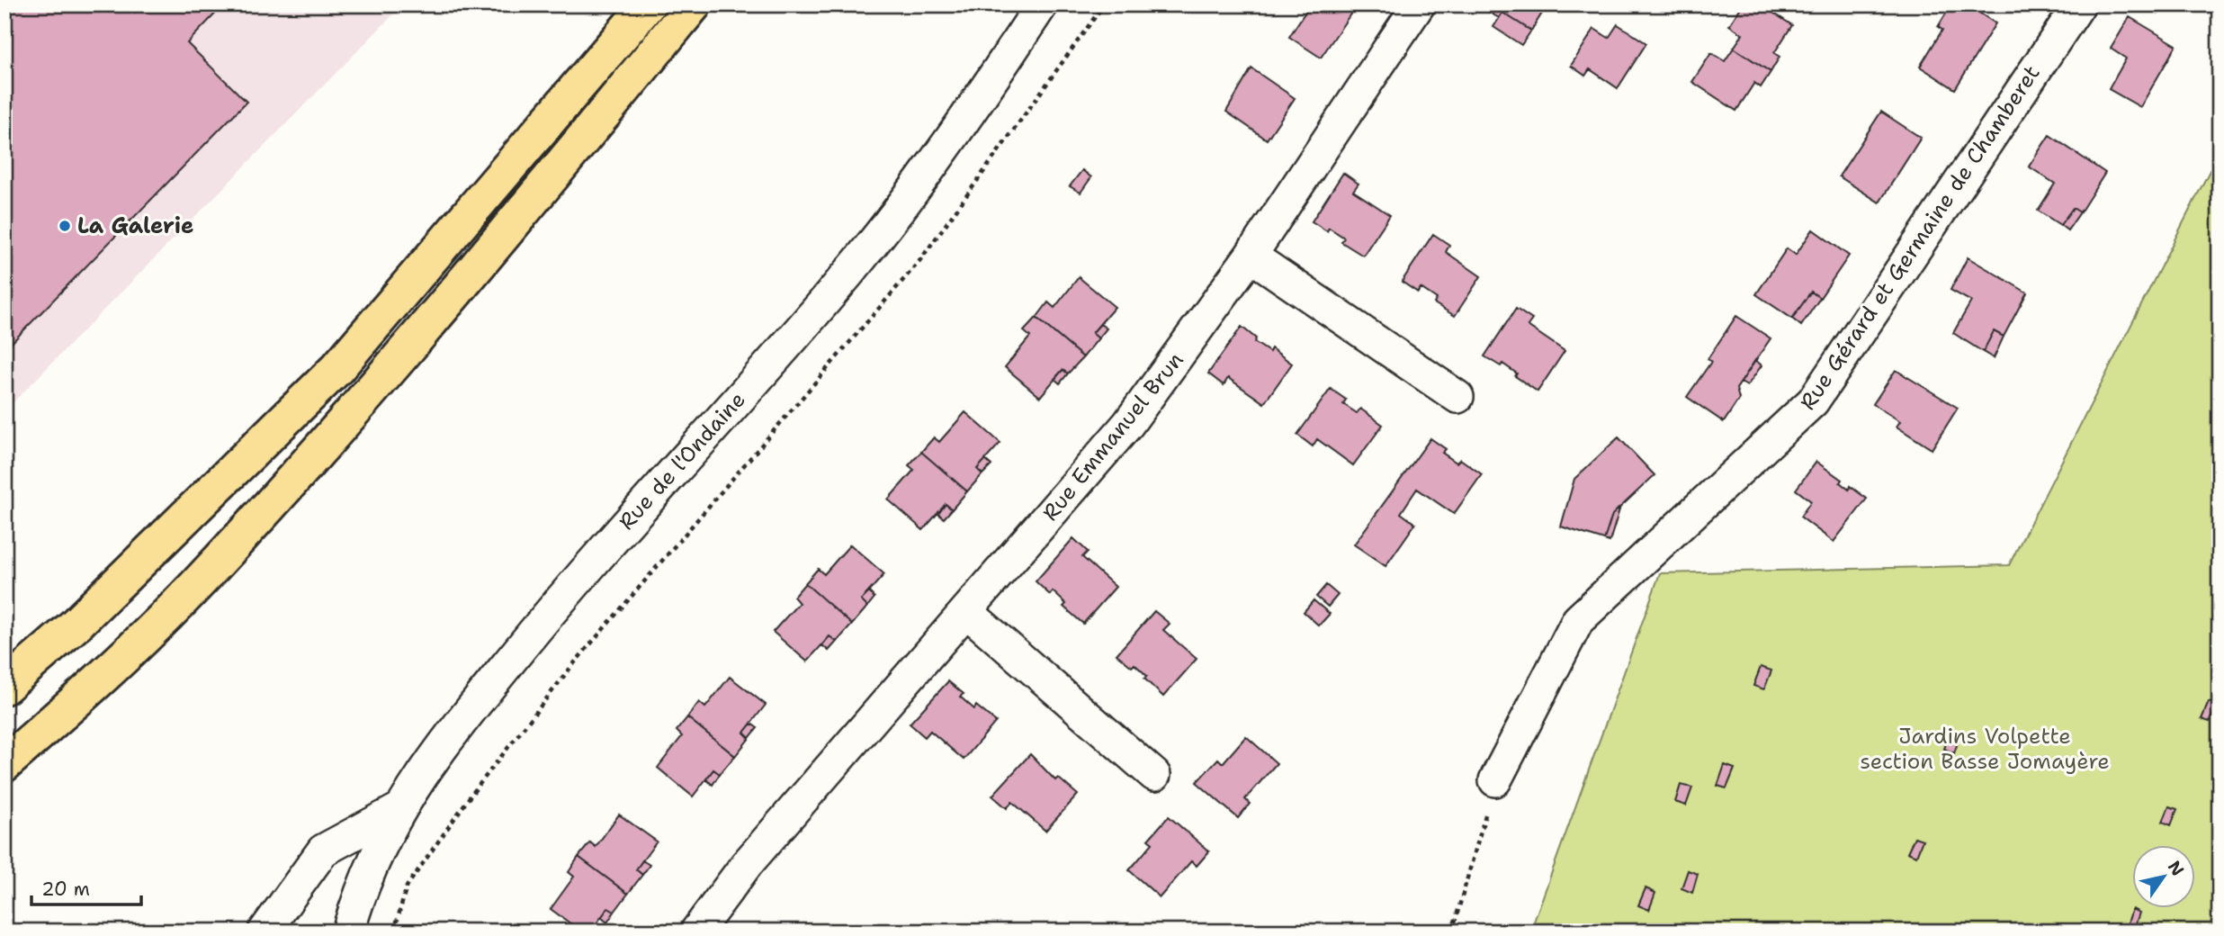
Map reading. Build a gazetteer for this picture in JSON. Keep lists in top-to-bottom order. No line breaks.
{"streets":{"street":["Rue Gérard et Germaine de Chamberet","Rue Emmanuel Brun","Rue de l'Ondaine"]},"parks":["Jardins Volpette section Basse Jomayère"],"places":["La Galerie"],"scale_bar":"20 m","north":"top right"}
